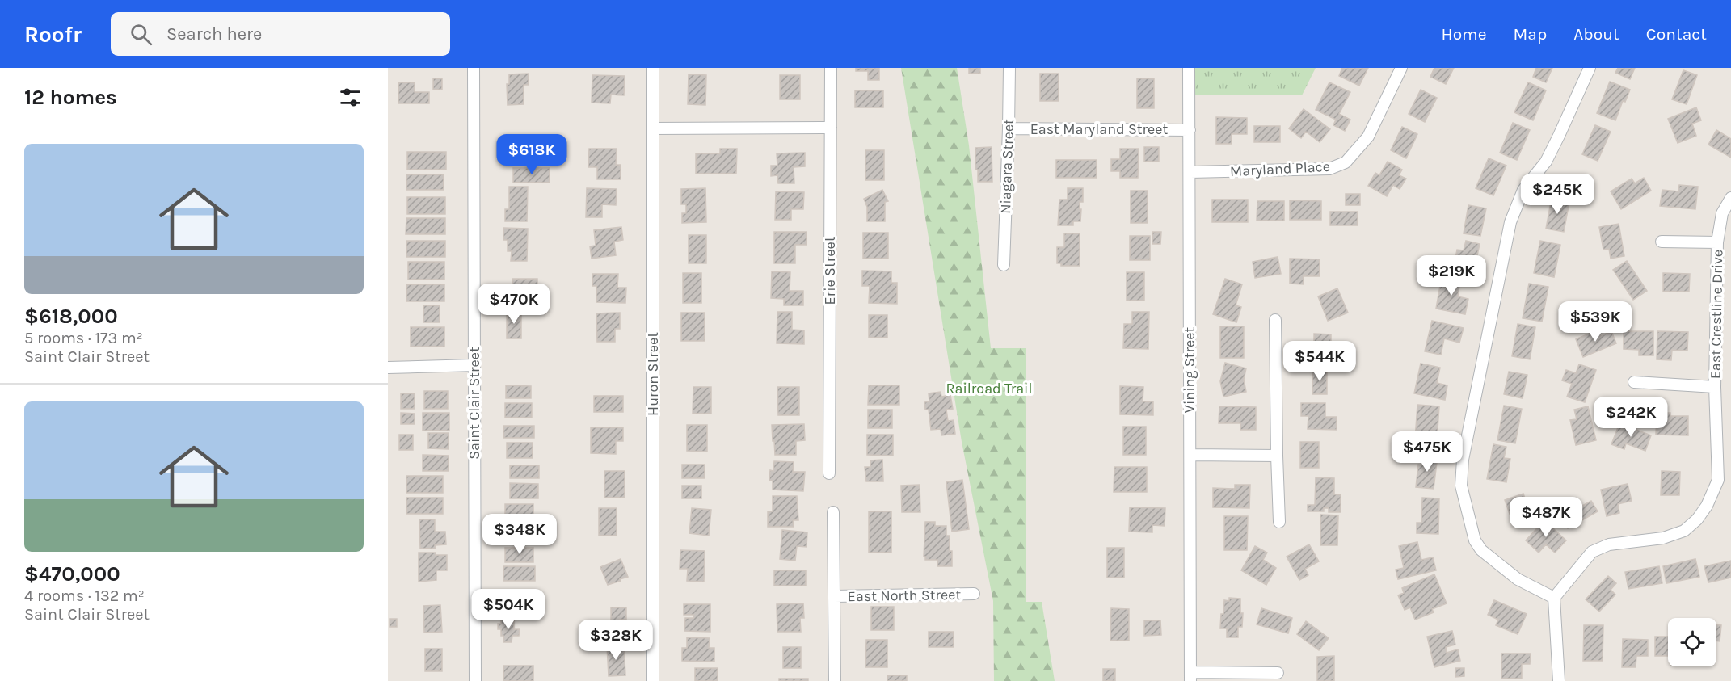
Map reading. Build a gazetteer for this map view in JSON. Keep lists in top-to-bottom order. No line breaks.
{"streets":{"street":["East Maryland Street","Niagara Street","Maryland Place","Erie Street","East Crestline Drive","Vining Street","Huron Street","Saint Clair Street","East North Street"]},"crossings":[["East Maryland Street","Niagara Street"],["East Maryland Street","Vining Street"],["Maryland Place","Vining Street"]],"parks":["Railroad Trail"],"page":{"header":"Roofr","search":"Search here","nav":["Home","Map","About","Contact"],"heading":"12 homes","list":[{"name":"$618,000","note":"5 rooms · 173 m² · Saint Clair Street"},{"name":"$470,000","note":"4 rooms · 132 m² · Saint Clair Street"}],"price":["$618K","$245K","$219K","$470K","$539K","$544K","$242K","$475K","$487K","$348K","$504K","$328K"]}}
